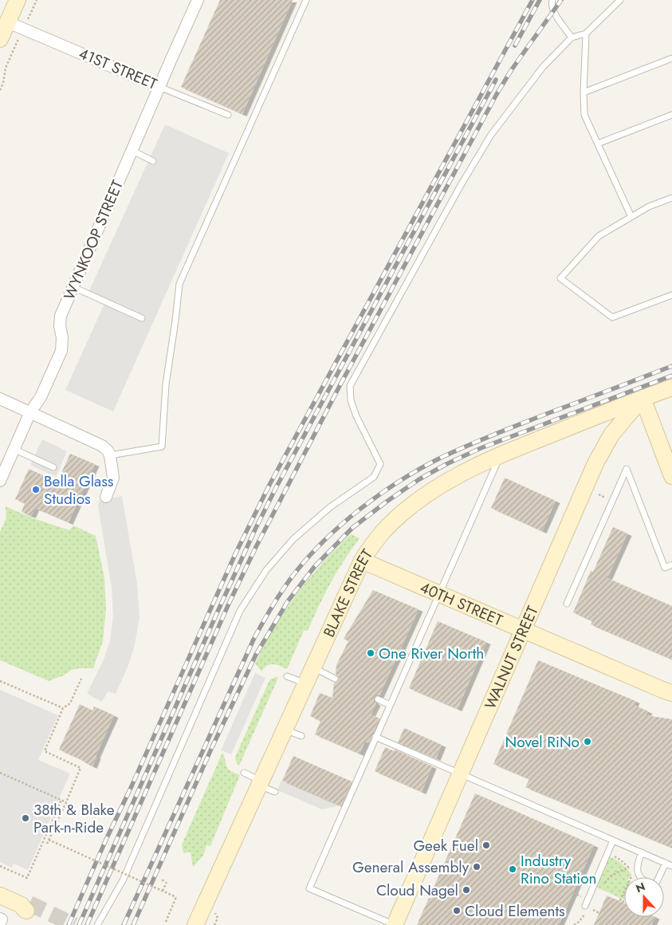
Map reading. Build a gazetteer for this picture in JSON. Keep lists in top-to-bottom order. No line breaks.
{"streets":{"street":["41ST STREET","WYNKOOP STREET","BLAKE STREET","40TH STREET","WALNUT STREET"]},"crossings":[["41ST STREET","WYNKOOP STREET"],["BLAKE STREET","40TH STREET"],["BLAKE STREET","WALNUT STREET"],["40TH STREET","WALNUT STREET"]],"places":["Bella Glass Studios","One River North","Novel RiNo","38th & Blake Park-n-Ride","Geek Fuel","General Assembly","Industry Rino Station","Cloud Nagel","Cloud Elements"],"north":"top"}
